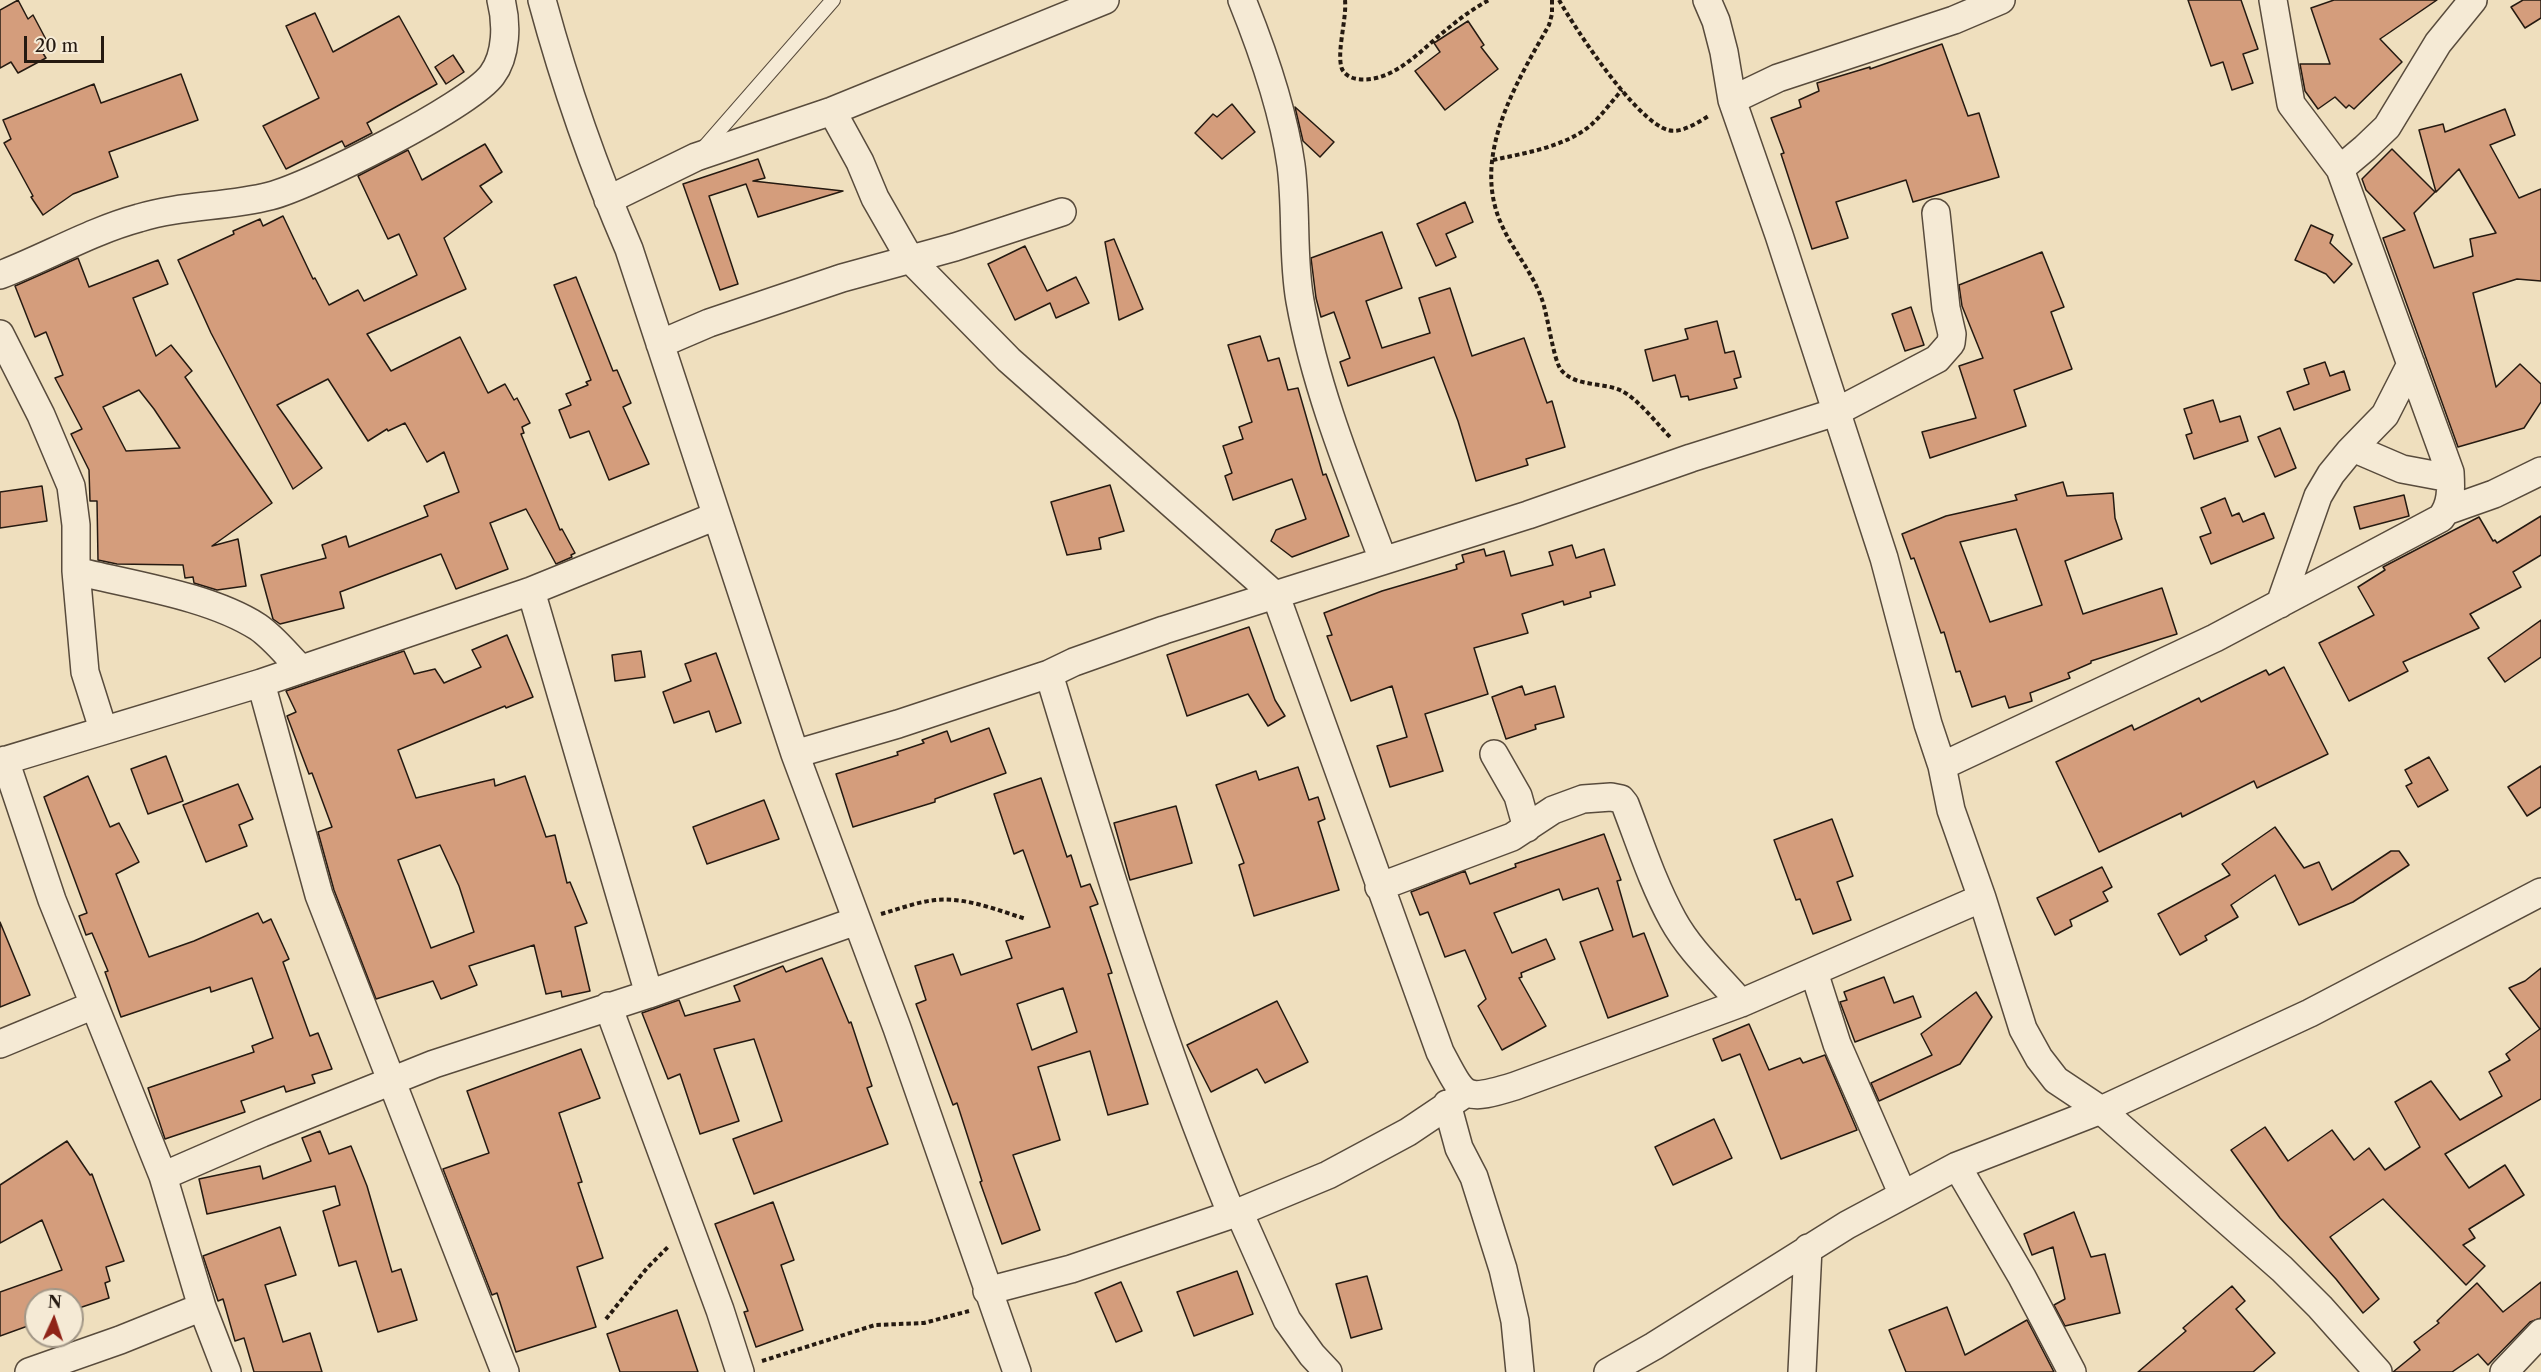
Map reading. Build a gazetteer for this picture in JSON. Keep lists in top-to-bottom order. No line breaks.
{"scale_bar":"20 m","north":"top"}
